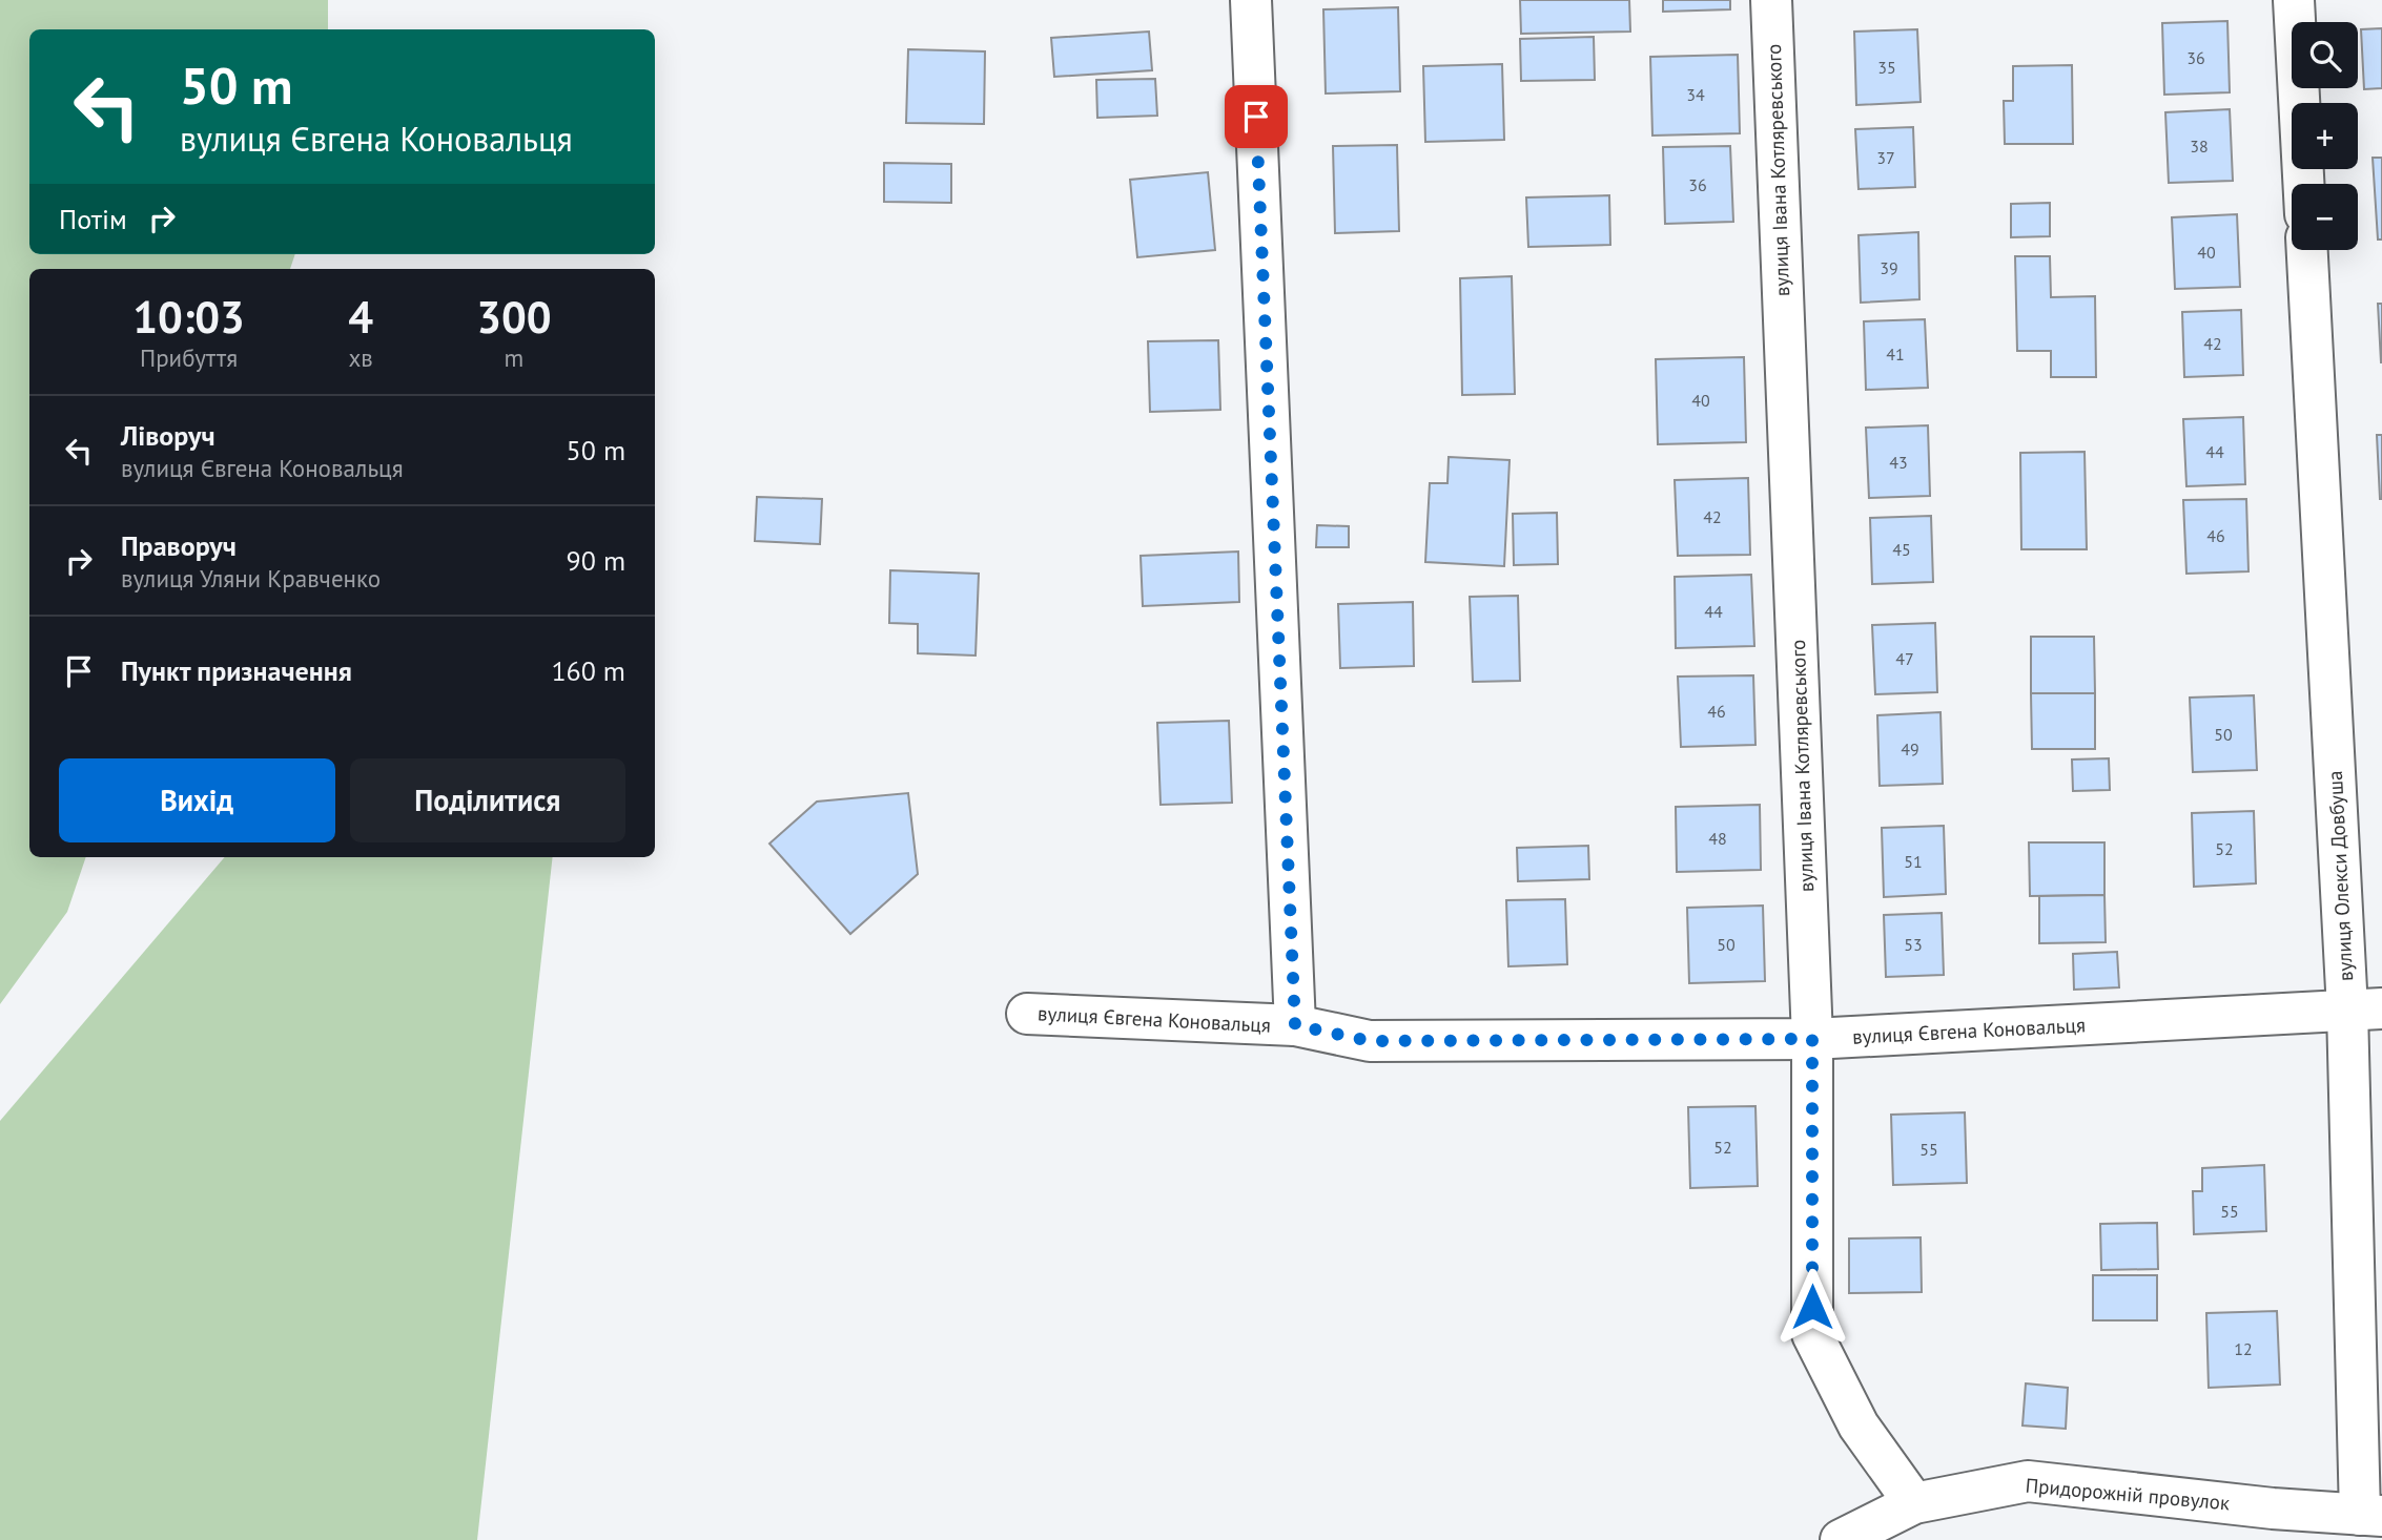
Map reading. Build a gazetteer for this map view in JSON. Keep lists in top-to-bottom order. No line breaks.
{"streets":{"street":["вулиця Івана Котляревського","вулиця Олекси Довбуша","вулиця Євгена Коновальця","Придорожній провулок"]},"crossings":[["вулиця Івана Котляревського","вулиця Євгена Коновальця"],["вулиця Івана Котляревського","Придорожній провулок"],["вулиця Олекси Довбуша","вулиця Євгена Коновальця"],["вулиця Олекси Довбуша","Придорожній провулок"]],"house_numbers":["36","35","34","38","37","36","40","39","42","41","40","44","43","42","46","45","44","47","46","50","49","48","52","51","50","53","52","55","55","12"],"page":{"map_buttons":["+","−"],"turn":["50 m","вулиця Євгена Коновальця"],"then":"Потім","eta":["10:03","Прибуття","4","хв","300","m"],"list":[{"name":"Ліворуч","note":"вулиця Євгена Коновальця","value":"50 m"},{"name":"Праворуч","note":"вулиця Уляни Кравченко","value":"90 m"},{"name":"Пункт призначення","value":"160 m"}],"buttons":["Вихід","Поділитися"]}}
